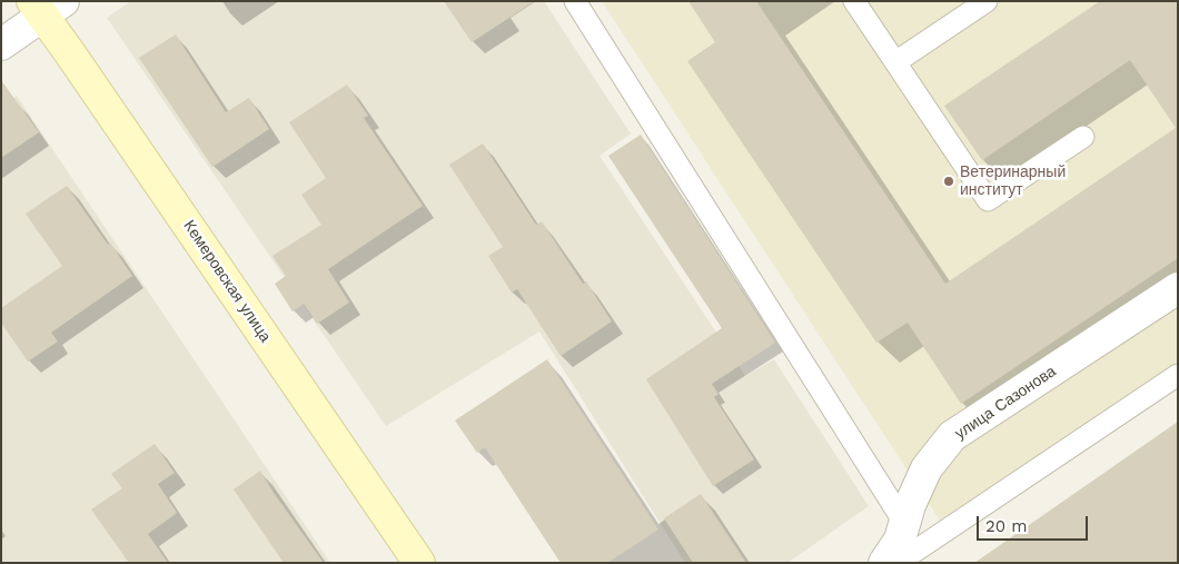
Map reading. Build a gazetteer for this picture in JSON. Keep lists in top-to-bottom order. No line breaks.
{"streets":{"main road":["Кемеровская улица"],"street":["улица Сазонова"]},"places":["Ветеринарный институт"],"scale_bar":"20 m"}
